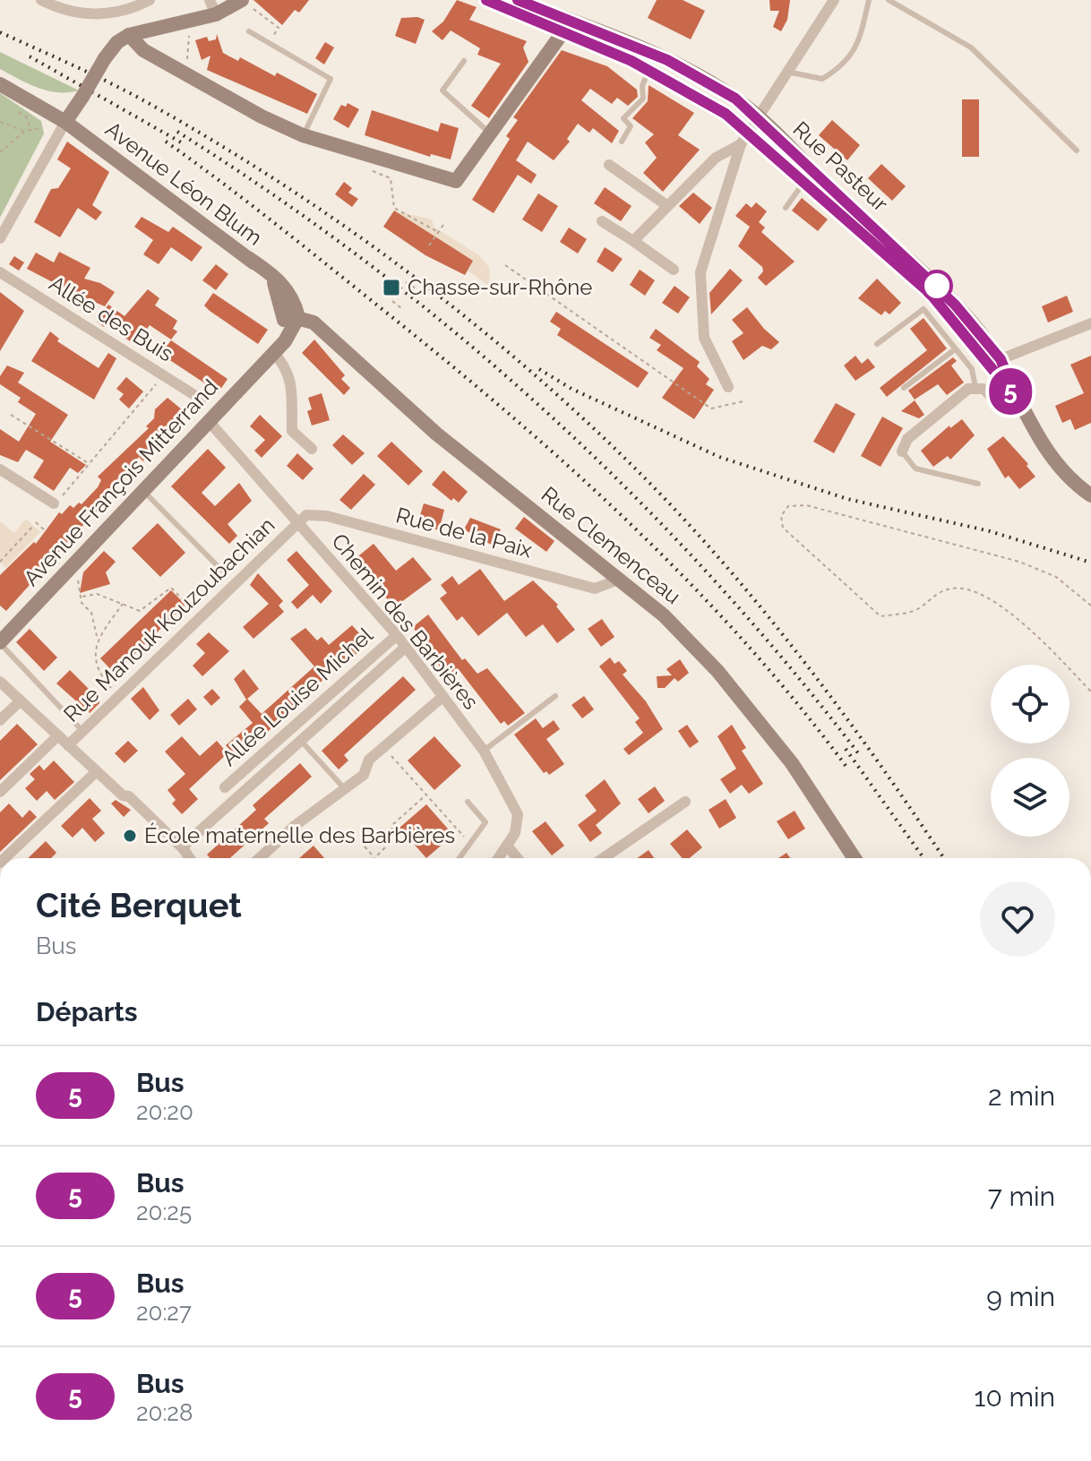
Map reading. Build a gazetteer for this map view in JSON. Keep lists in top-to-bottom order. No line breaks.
{"streets":{"street":["Rue Pasteur","Avenue Léon Blum","Allée des Buis","Avenue François Mitterrand","Rue de la Paix","Rue Clemenceau","Rue Manouk Kouzoubachian","Chemin des Barbières","Allée Louise Michel"]},"crossings":[["Avenue Léon Blum","Avenue François Mitterrand"],["Avenue Léon Blum","Rue Clemenceau"],["Avenue François Mitterrand","Rue Clemenceau"],["Avenue François Mitterrand","Chemin des Barbières"],["Rue de la Paix","Rue Clemenceau"],["Rue de la Paix","Rue Manouk Kouzoubachian"],["Rue de la Paix","Chemin des Barbières"],["Rue Manouk Kouzoubachian","Chemin des Barbières"],["Chemin des Barbières","Allée Louise Michel"]],"places":{"transit":["Chasse-sur-Rhône"],"other":["École maternelle des Barbières"]},"lines":["bus line 5"],"page":{"on_map":"5","heading":[["Cité Berquet","Bus"],"Départs"],"list":[{"mark":"5","name":"Bus","note":"20:20","value":"2 min"},{"mark":"5","name":"Bus","note":"20:25","value":"7 min"},{"mark":"5","name":"Bus","note":"20:27","value":"9 min"},{"mark":"5","name":"Bus","note":"20:28","value":"10 min"}]}}
